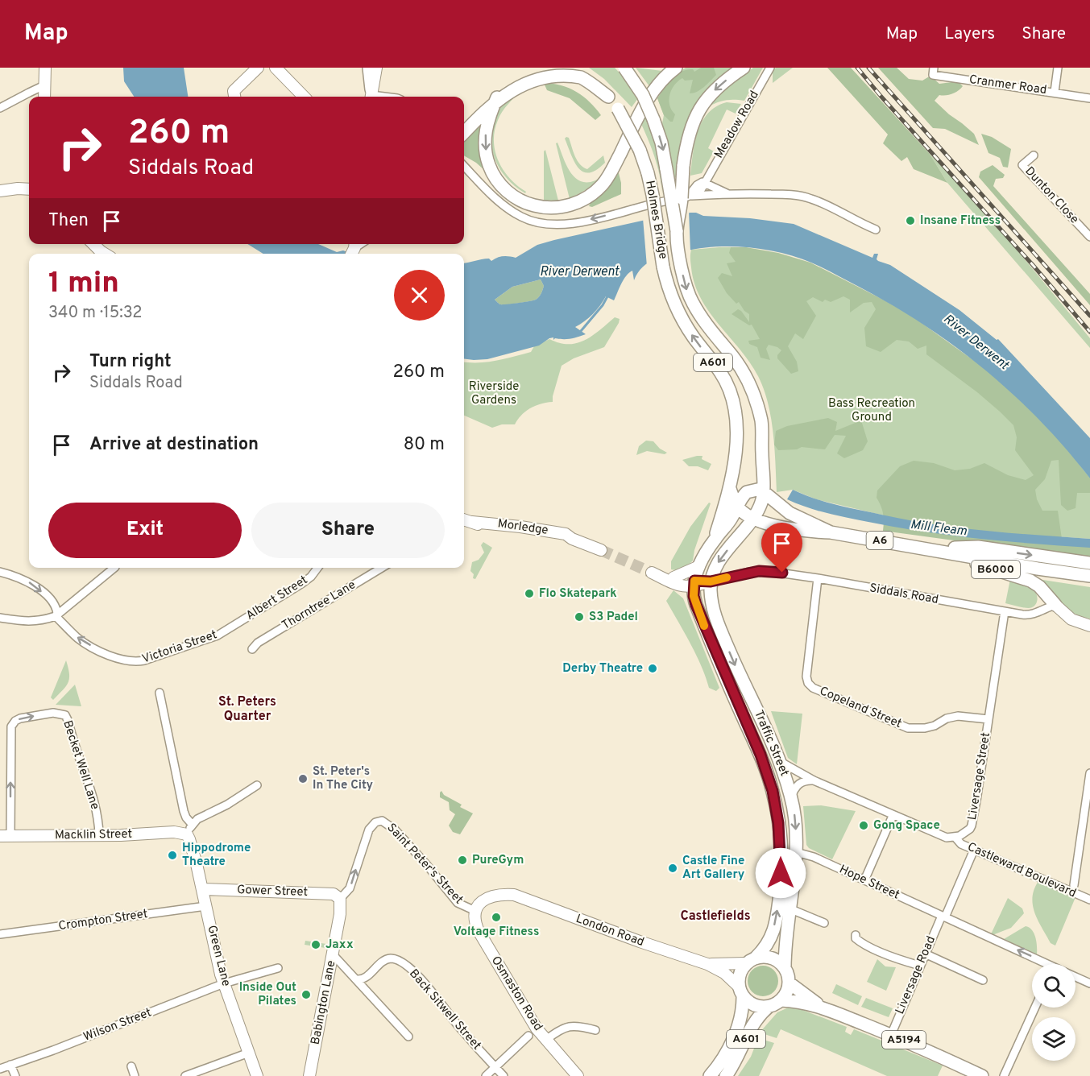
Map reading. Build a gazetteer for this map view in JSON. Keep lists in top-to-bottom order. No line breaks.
{"streets":{"main road":["Holmes Bridge","A601","A6","B6000","Traffic Street","A5194"],"street":["Cranmer Road","Meadow Road","Dunton Close","Morledge","Siddals Road","Albert Street","Thorntree Lane","Victoria Street","Copeland Street","Becket Well Lane","Liversage Street","Macklin Street","Saint Peter's Street","Castleward Boulevard","Hope Street","Gower Street","Crompton Street","London Road","Green Lane","Liversage Road","Osmaston Road","Babington Lane","Back Sitwell Street","Wilson Street"]},"crossings":[["Holmes Bridge","A601"],["Holmes Bridge","A6"],["A601","A6"],["A601","Siddals Road"],["A601","Traffic Street"],["A601","London Road"],["A601","A5194"],["A6","B6000"],["B6000","Siddals Road"],["Siddals Road","Copeland Street"],["Siddals Road","Traffic Street"],["Siddals Road","Liversage Street"],["Albert Street","Victoria Street"],["Copeland Street","Liversage Street"],["Traffic Street","Hope Street"],["Traffic Street","London Road"],["Traffic Street","A5194"],["Becket Well Lane","Macklin Street"],["Liversage Street","Castleward Boulevard"],["Macklin Street","Green Lane"],["Saint Peter's Street","London Road"],["Saint Peter's Street","Osmaston Road"],["Saint Peter's Street","Babington Lane"],["Castleward Boulevard","Liversage Road"],["Hope Street","Liversage Road"],["Gower Street","Green Lane"],["Gower Street","Babington Lane"],["Crompton Street","Green Lane"],["London Road","Osmaston Road"],["London Road","A5194"],["Green Lane","Wilson Street"],["Liversage Road","A5194"]],"one_way":["Meadow Road","Victoria Street"],"districts":["St. Peters Quarter","Castlefields"],"water":["River Derwent","Mill Fleam"],"parks":["Riverside Gardens","Bass Recreation Ground"],"places":["Insane Fitness","Flo Skatepark","S3 Padel","Derby Theatre","St. Peter's In The City","Gong Space","Hippodrome Theatre","PureGym","Castle Fine Art Gallery","Voltage Fitness","Jaxx","Inside Out Pilates"],"page":{"header":"Map","nav":["Map","Layers","Share"],"turn":["260 m","Siddals Road"],"then":"Then","heading":["1 min","340 m · 15:32"],"list":[{"name":"Turn right","note":"Siddals Road","value":"260 m"},{"name":"Arrive at destination","value":"80 m"}],"buttons":["Exit","Share"]}}
